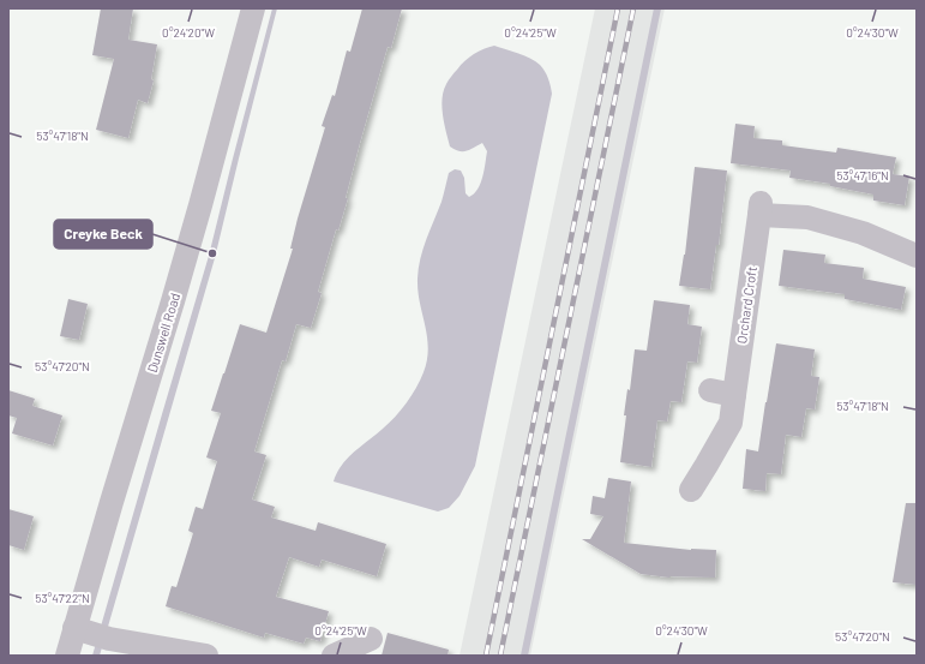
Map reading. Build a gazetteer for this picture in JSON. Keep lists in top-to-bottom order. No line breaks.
{"streets":{"street":["Orchard Croft","Dunswell Road"]},"places":["Creyke Beck"],"coordinates":["0°24'20\"W","0°24'25\"W","0°24'30\"W","53°47'18\"N","53°47'16\"N","53°47'20\"N","53°47'22\"N"]}
